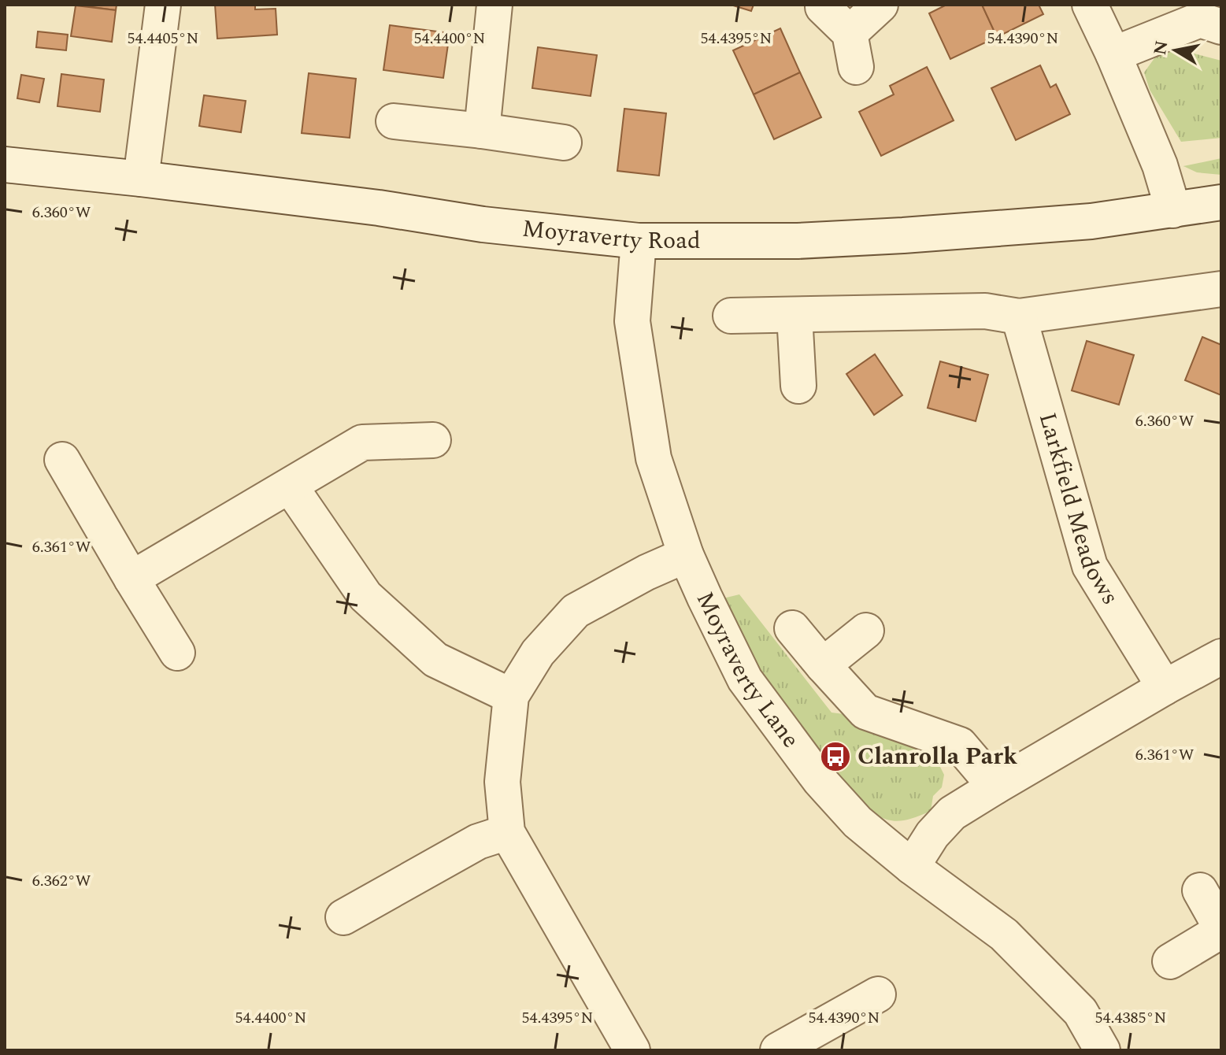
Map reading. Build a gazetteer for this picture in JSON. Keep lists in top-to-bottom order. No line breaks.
{"streets":{"street":["Moyraverty Road","Larkfield Meadows","Moyraverty Lane"]},"crossings":[["Moyraverty Road","Moyraverty Lane"]],"places":{"bus stop":["Clanrolla Park"]},"north":"left","coordinates":["54.4405°N","54.4400°N","54.4395°N","54.4390°N","6.360°W","6.361°W","6.362°W","54.4385°N"]}
